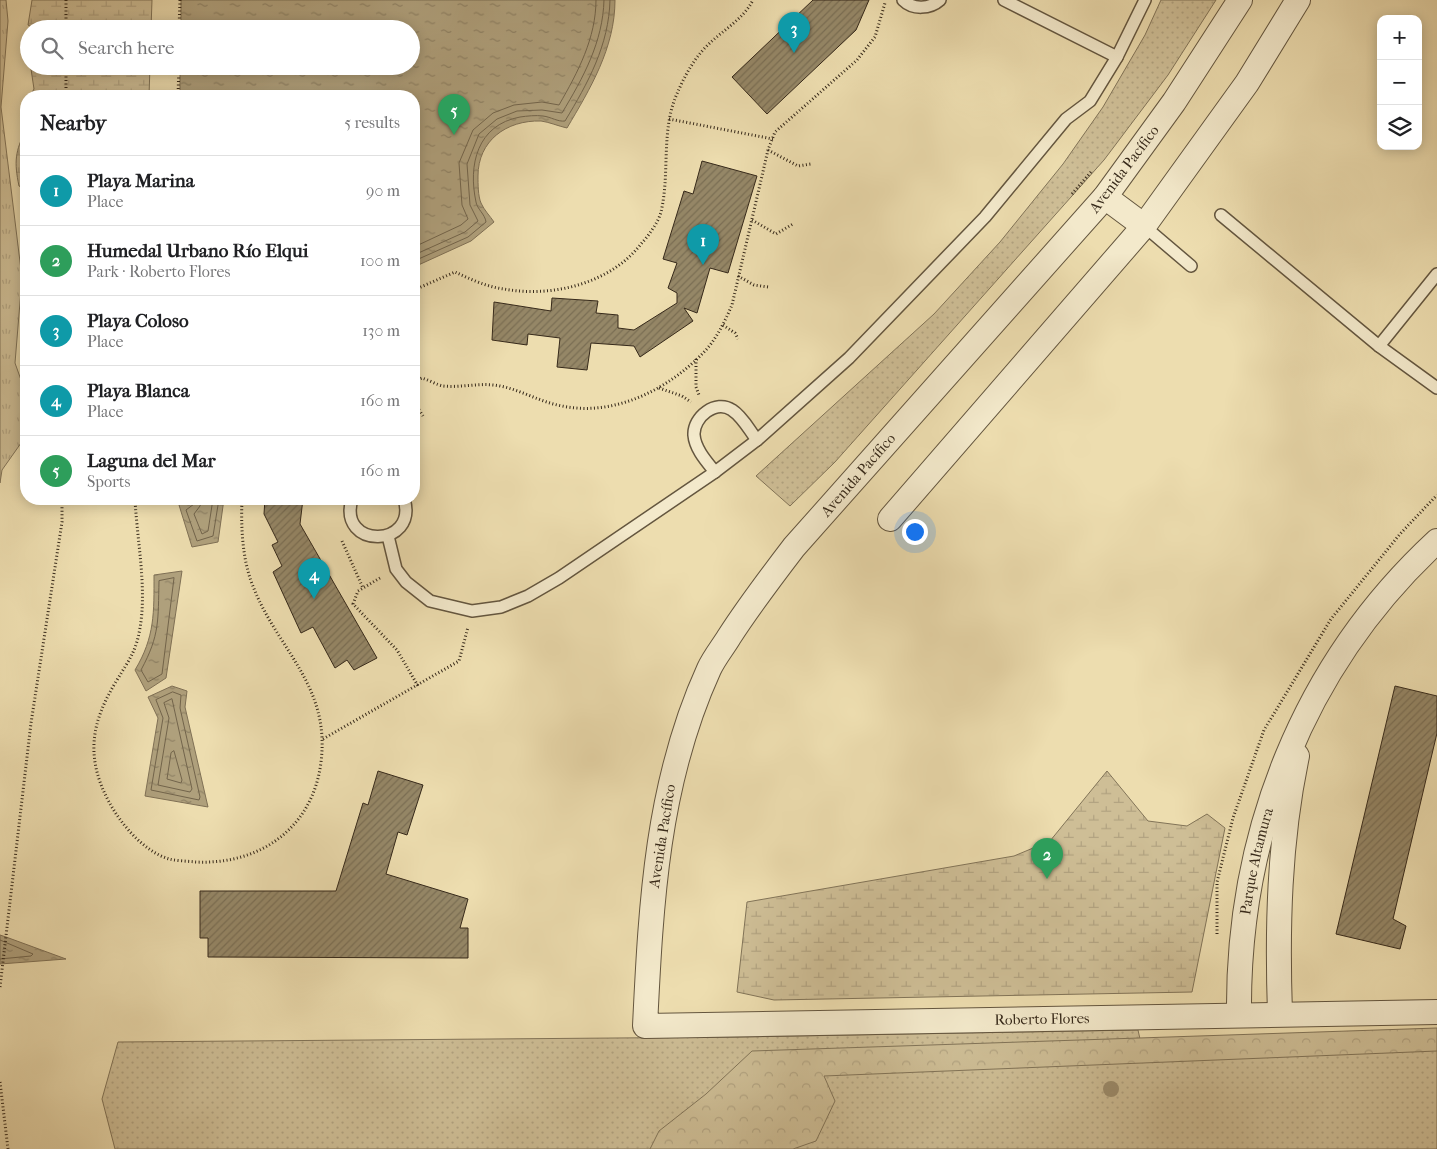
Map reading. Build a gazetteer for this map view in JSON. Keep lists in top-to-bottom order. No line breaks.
{"streets":{"street":["Avenida Pacífico","Parque Altamura","Roberto Flores"]},"crossings":[["Avenida Pacífico","Roberto Flores"],["Parque Altamura","Roberto Flores"]],"page":{"pins":["3","5","1","4","2"],"map_buttons":["+","−"],"search":"Search here","heading":["Nearby","5 results"],"list":[{"mark":"1","name":"Playa Marina","note":"Place","value":"90 m"},{"mark":"2","name":"Humedal Urbano Río Elqui","note":"Park · Roberto Flores","value":"100 m"},{"mark":"3","name":"Playa Coloso","note":"Place","value":"130 m"},{"mark":"4","name":"Playa Blanca","note":"Place","value":"160 m"},{"mark":"5","name":"Laguna del Mar","note":"Sports","value":"160 m"}]}}
